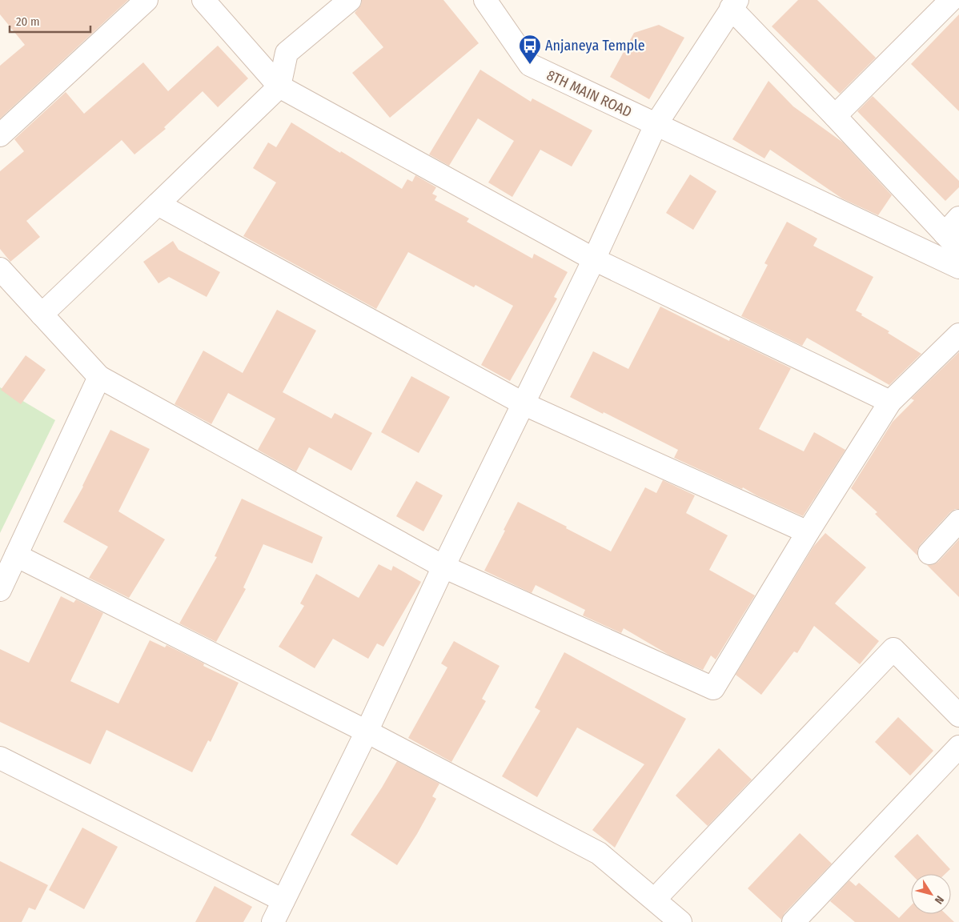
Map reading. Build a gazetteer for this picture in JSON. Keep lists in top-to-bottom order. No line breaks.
{"streets":{"street":["8TH MAIN ROAD"]},"places":{"bus stop":["Anjaneya Temple"]},"scale_bar":"20 m","north":"bottom right"}
